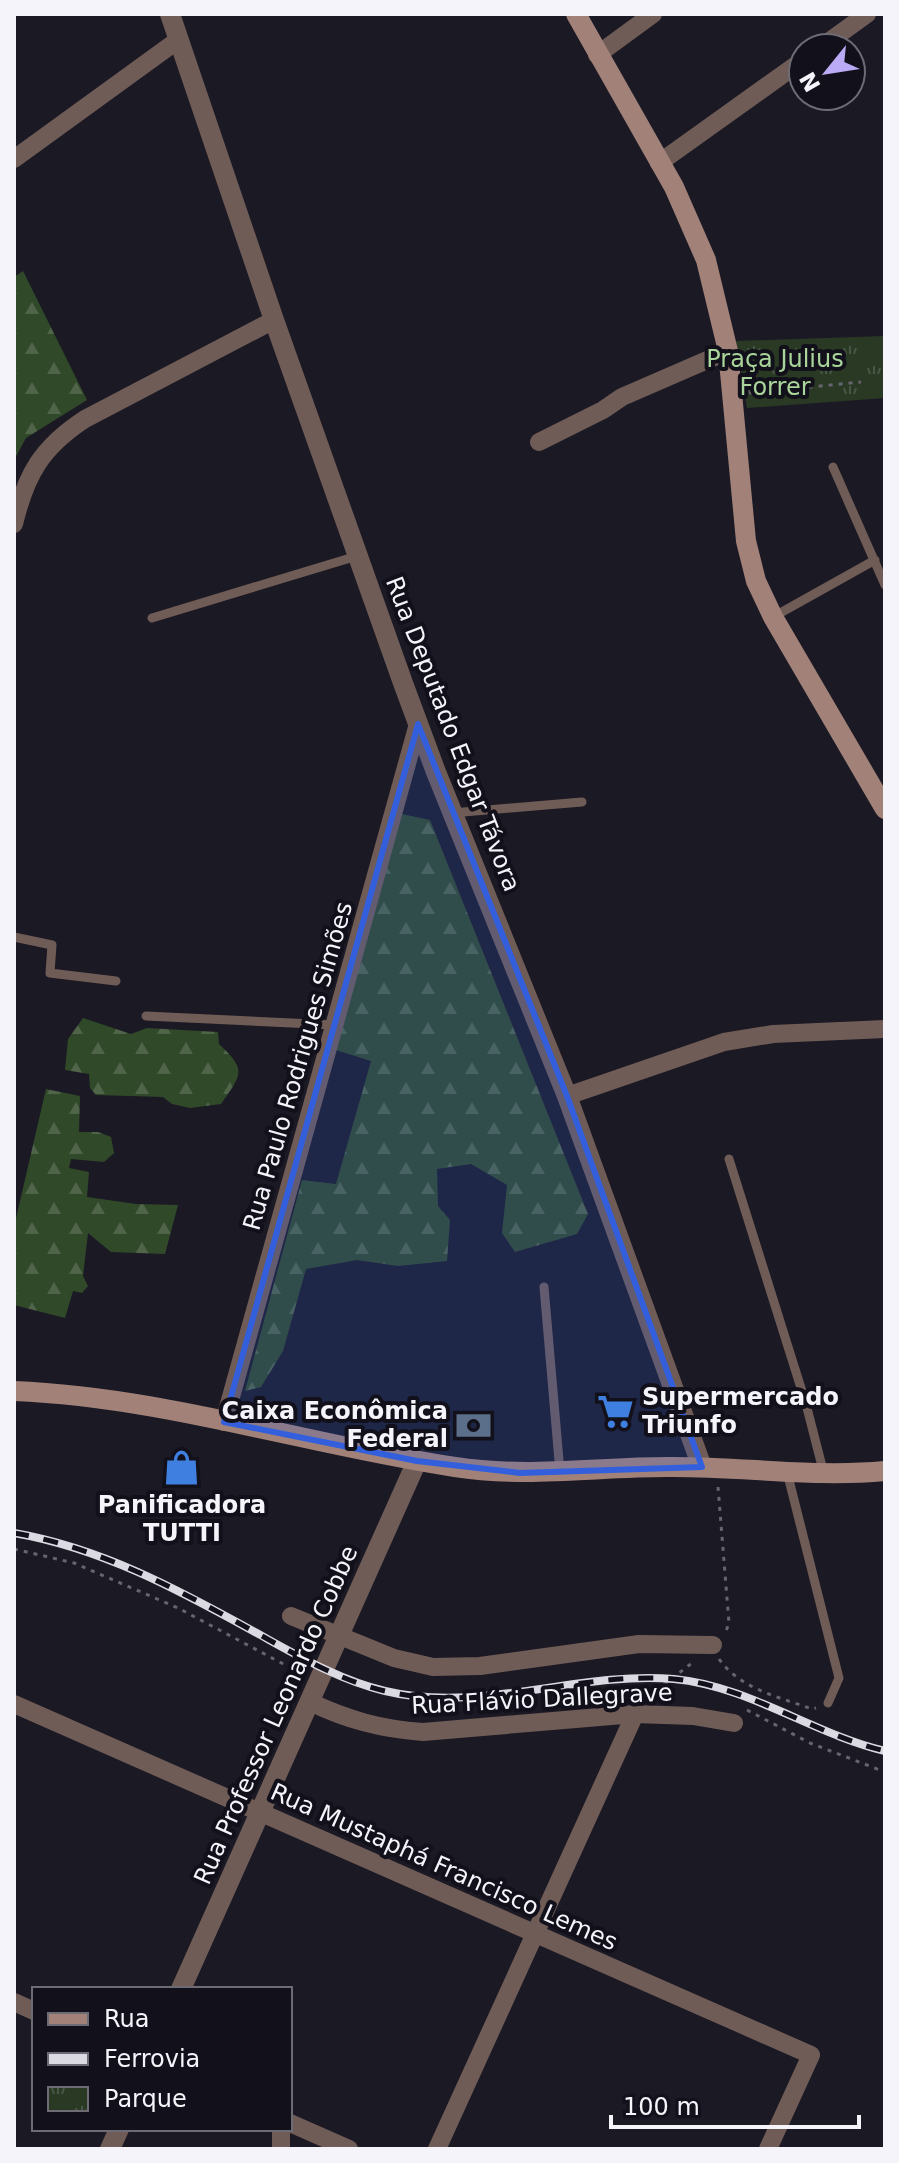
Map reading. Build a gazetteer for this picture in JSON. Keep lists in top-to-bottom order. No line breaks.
{"streets":{"street":["Rua Deputado Edgar Távora","Rua Paulo Rodrigues Simões","Rua Flávio Dallegrave","Rua Professor Leonardo Cobbe","Rua Mustaphá Francisco Lemes"]},"crossings":[["Rua Deputado Edgar Távora","Rua Paulo Rodrigues Simões"],["Rua Flávio Dallegrave","Rua Professor Leonardo Cobbe"],["Rua Professor Leonardo Cobbe","Rua Mustaphá Francisco Lemes"]],"parks":["Praça Julius Forrer"],"places":{"supermarket":["Supermercado Triunfo"],"bank":["Caixa Econômica Federal"],"shop":["Panificadora TUTTI"]},"legend":["Rua","Ferrovia","Parque"],"scale_bar":"100 m","north":"bottom left"}
